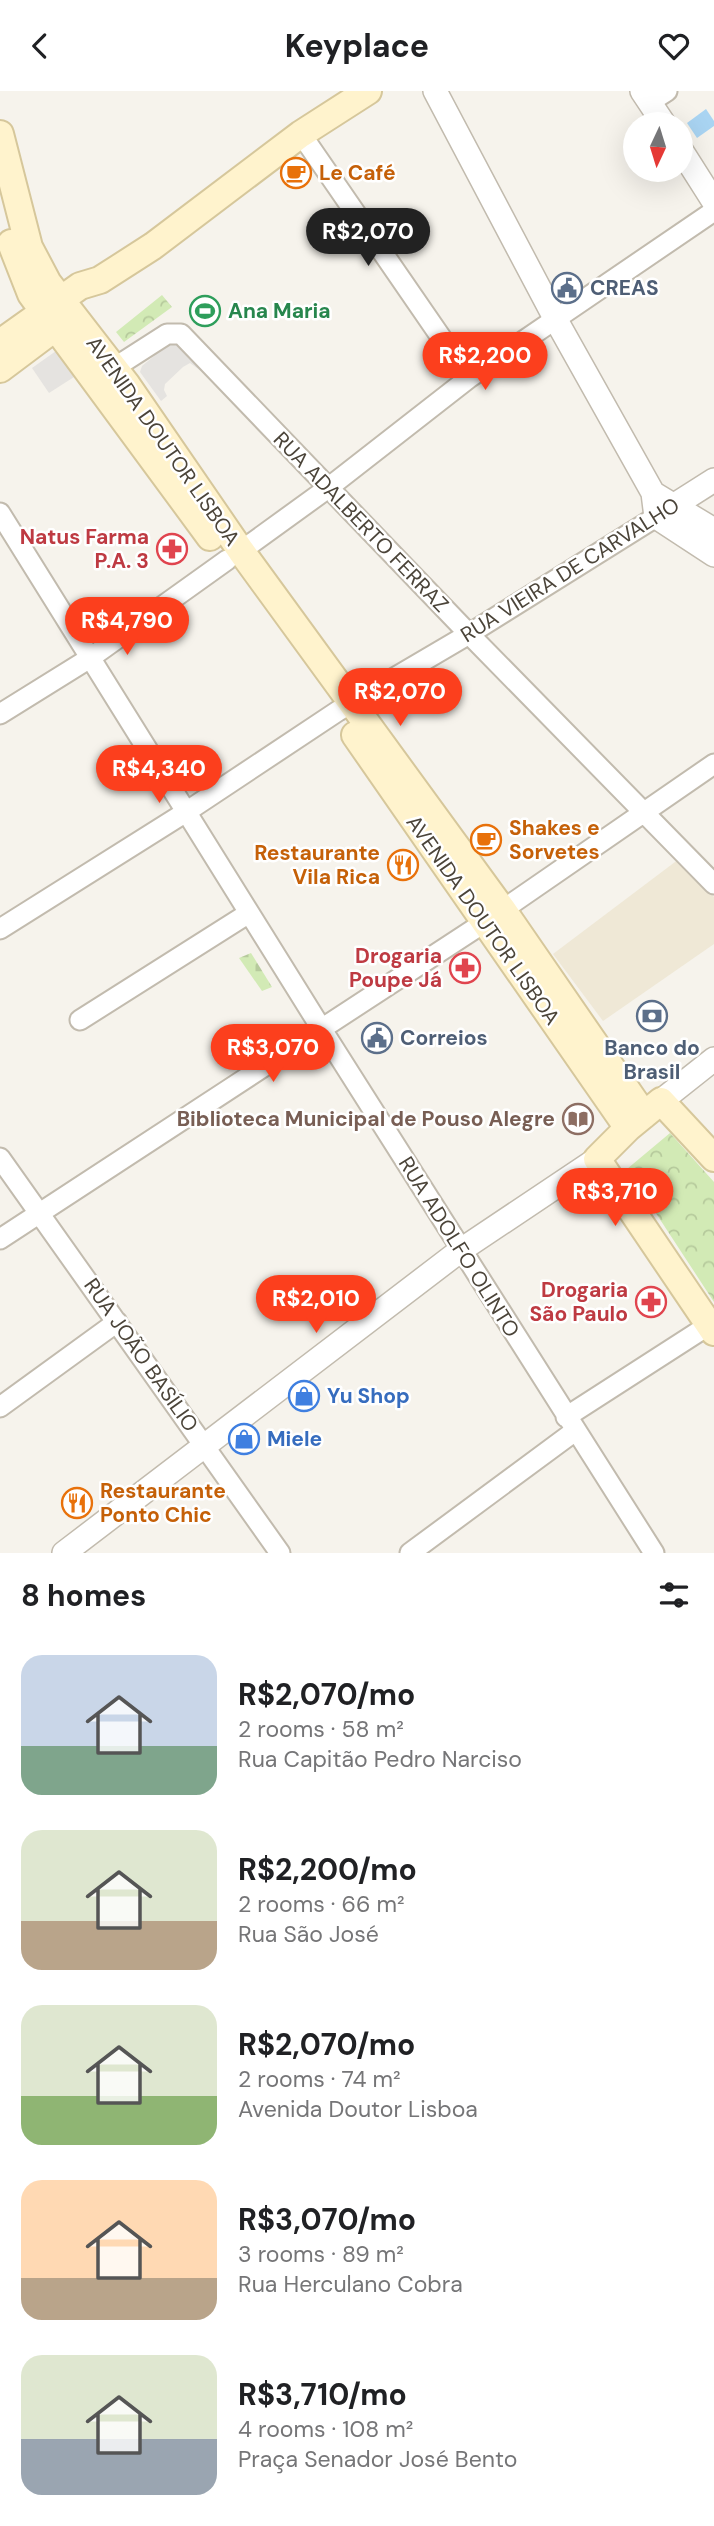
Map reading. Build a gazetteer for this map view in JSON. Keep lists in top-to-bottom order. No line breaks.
{"streets":{"main road":["AVENIDA DOUTOR LISBOA"],"street":["RUA ADALBERTO FERRAZ","RUA VIEIRA DE CARVALHO","RUA ADOLFO OLINTO","RUA JOÃO BASÍLIO"]},"crossings":[["AVENIDA DOUTOR LISBOA","RUA ADALBERTO FERRAZ"],["AVENIDA DOUTOR LISBOA","RUA VIEIRA DE CARVALHO"],["RUA ADALBERTO FERRAZ","RUA VIEIRA DE CARVALHO"],["RUA VIEIRA DE CARVALHO","RUA ADOLFO OLINTO"]],"places":{"cafe":["Le Café","Shakes e Sorvetes"],"public building":["CREAS","Correios"],"sports":["Ana Maria"],"pharmacy":["Natus Farma P.A. 3","Drogaria Poupe Já","Drogaria São Paulo"],"restaurant":["Restaurante Vila Rica","Restaurante Ponto Chic"],"bank":["Banco do Brasil"],"library":["Biblioteca Municipal de Pouso Alegre"],"shop":["Yu Shop","Miele"]},"north":"bottom","page":{"header":"Keyplace","price":["R$2,070","R$2,200","R$4,790","R$2,070","R$4,340","R$3,070","R$3,710","R$2,010"],"heading":"8 homes","list":[{"name":"R$2,070/mo","note":"2 rooms · 58 m² · Rua Capitão Pedro Narciso"},{"name":"R$2,200/mo","note":"2 rooms · 66 m² · Rua São José"},{"name":"R$2,070/mo","note":"2 rooms · 74 m² · Avenida Doutor Lisboa"},{"name":"R$3,070/mo","note":"3 rooms · 89 m² · Rua Herculano Cobra"},{"name":"R$3,710/mo","note":"4 rooms · 108 m² · Praça Senador José Bento"}]}}
